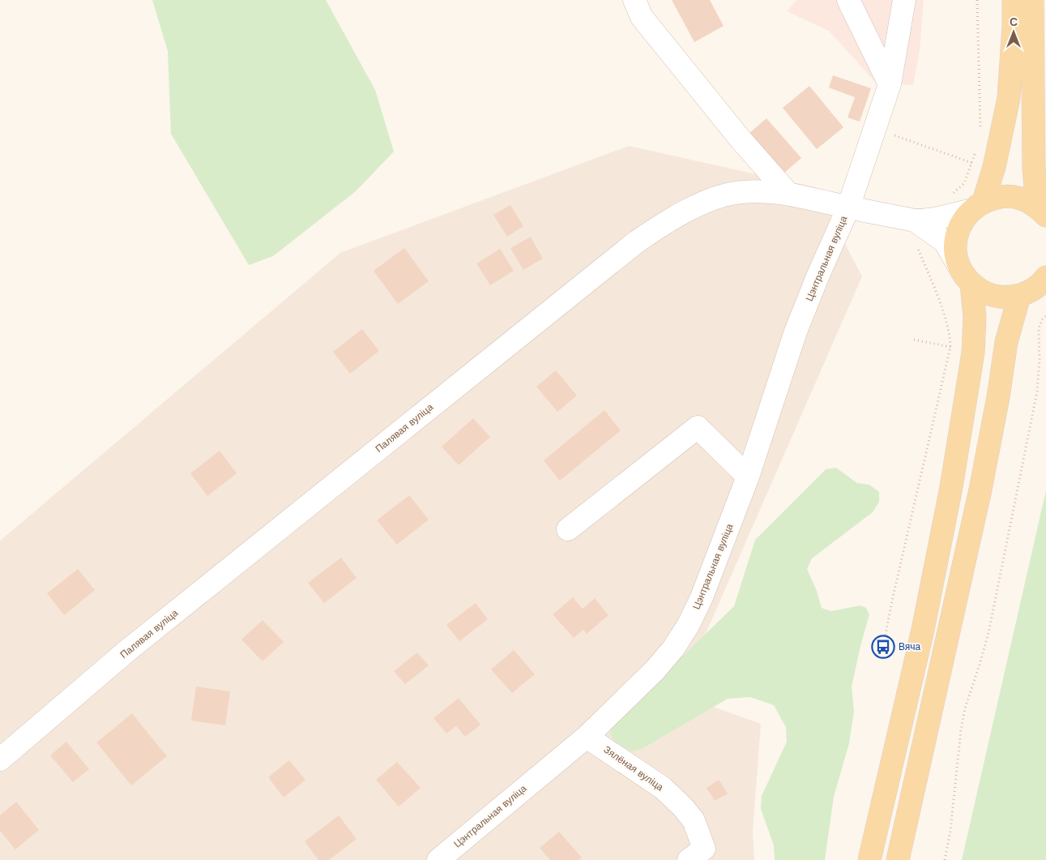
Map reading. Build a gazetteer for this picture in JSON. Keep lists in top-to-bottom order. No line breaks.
{"streets":{"street":["Цэнтральная вуліца","Палявая вуліца","Зялёная вуліца"]},"crossings":[["Цэнтральная вуліца","Палявая вуліца"],["Цэнтральная вуліца","Зялёная вуліца"]],"places":{"bus stop":["Вяча"]},"north":"top"}
